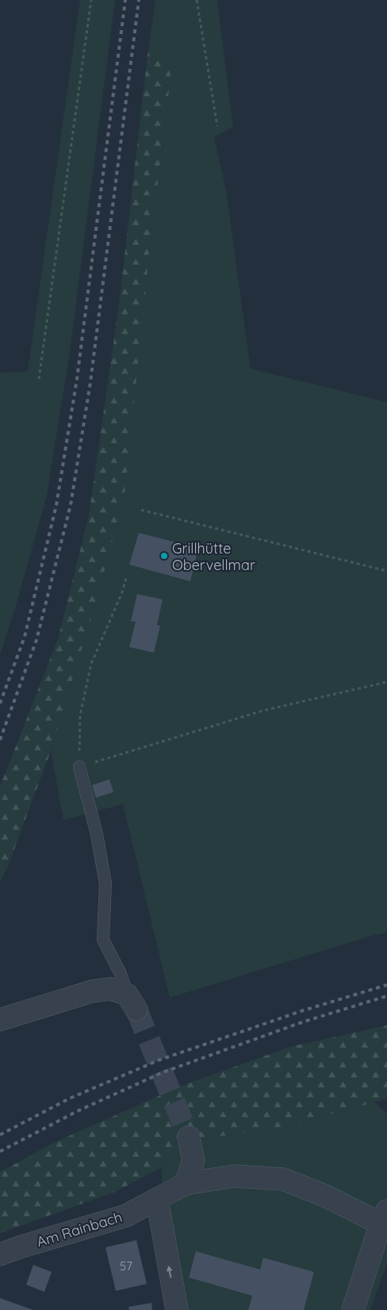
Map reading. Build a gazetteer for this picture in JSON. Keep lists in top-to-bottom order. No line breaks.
{"streets":{"street":["Am Rainbach"]},"places":["Grillhütte Obervellmar"],"house_numbers":["57"]}
